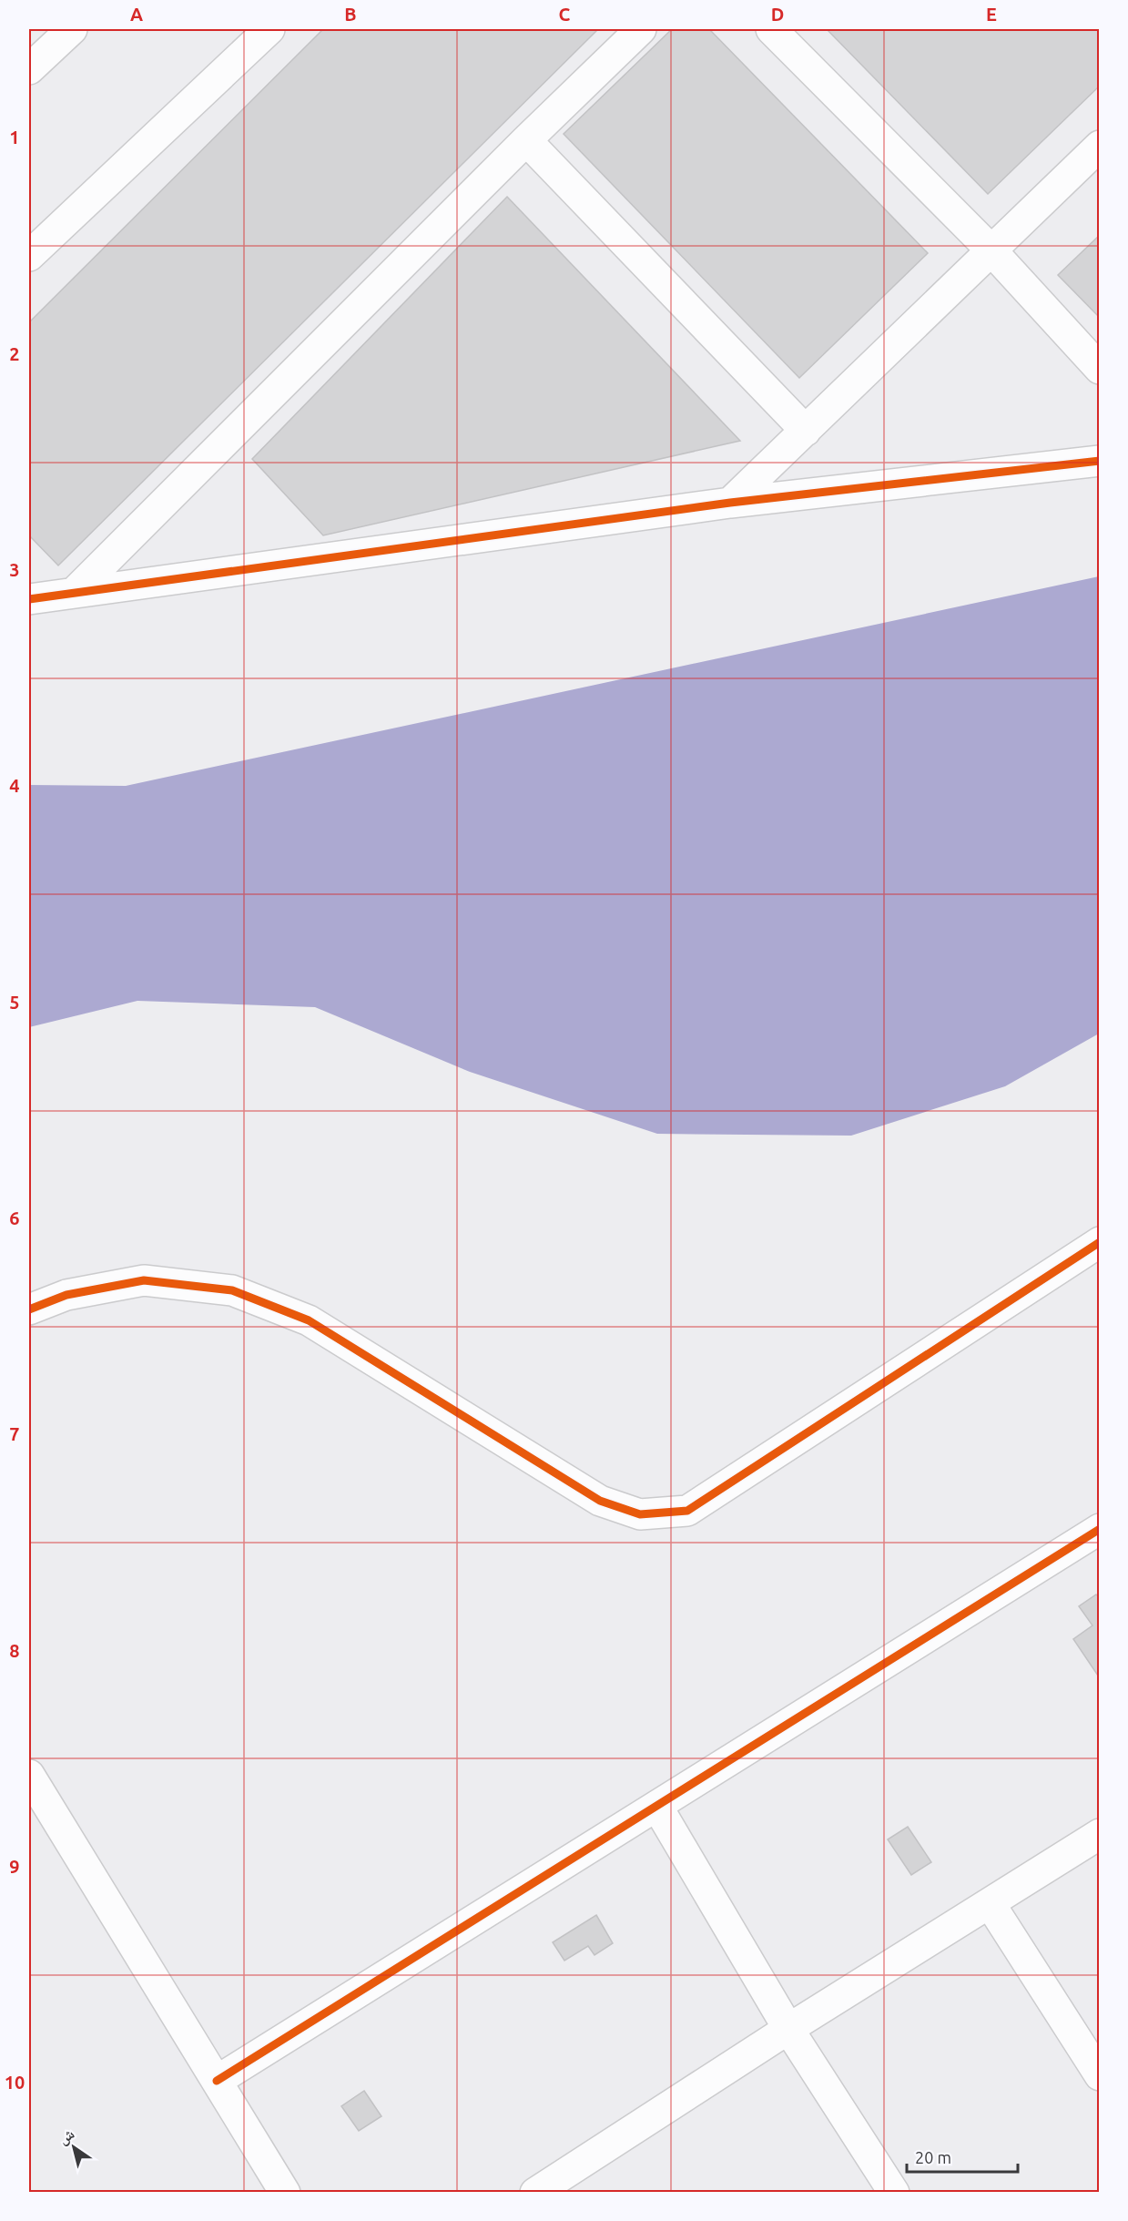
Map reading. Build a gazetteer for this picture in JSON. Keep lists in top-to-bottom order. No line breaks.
{"scale_bar":"20 m","north":"top left","grid":{"columns":["A","B","C","D","E"],"rows":["1","2","3","4","5","6","7","8","9","10"]}}
